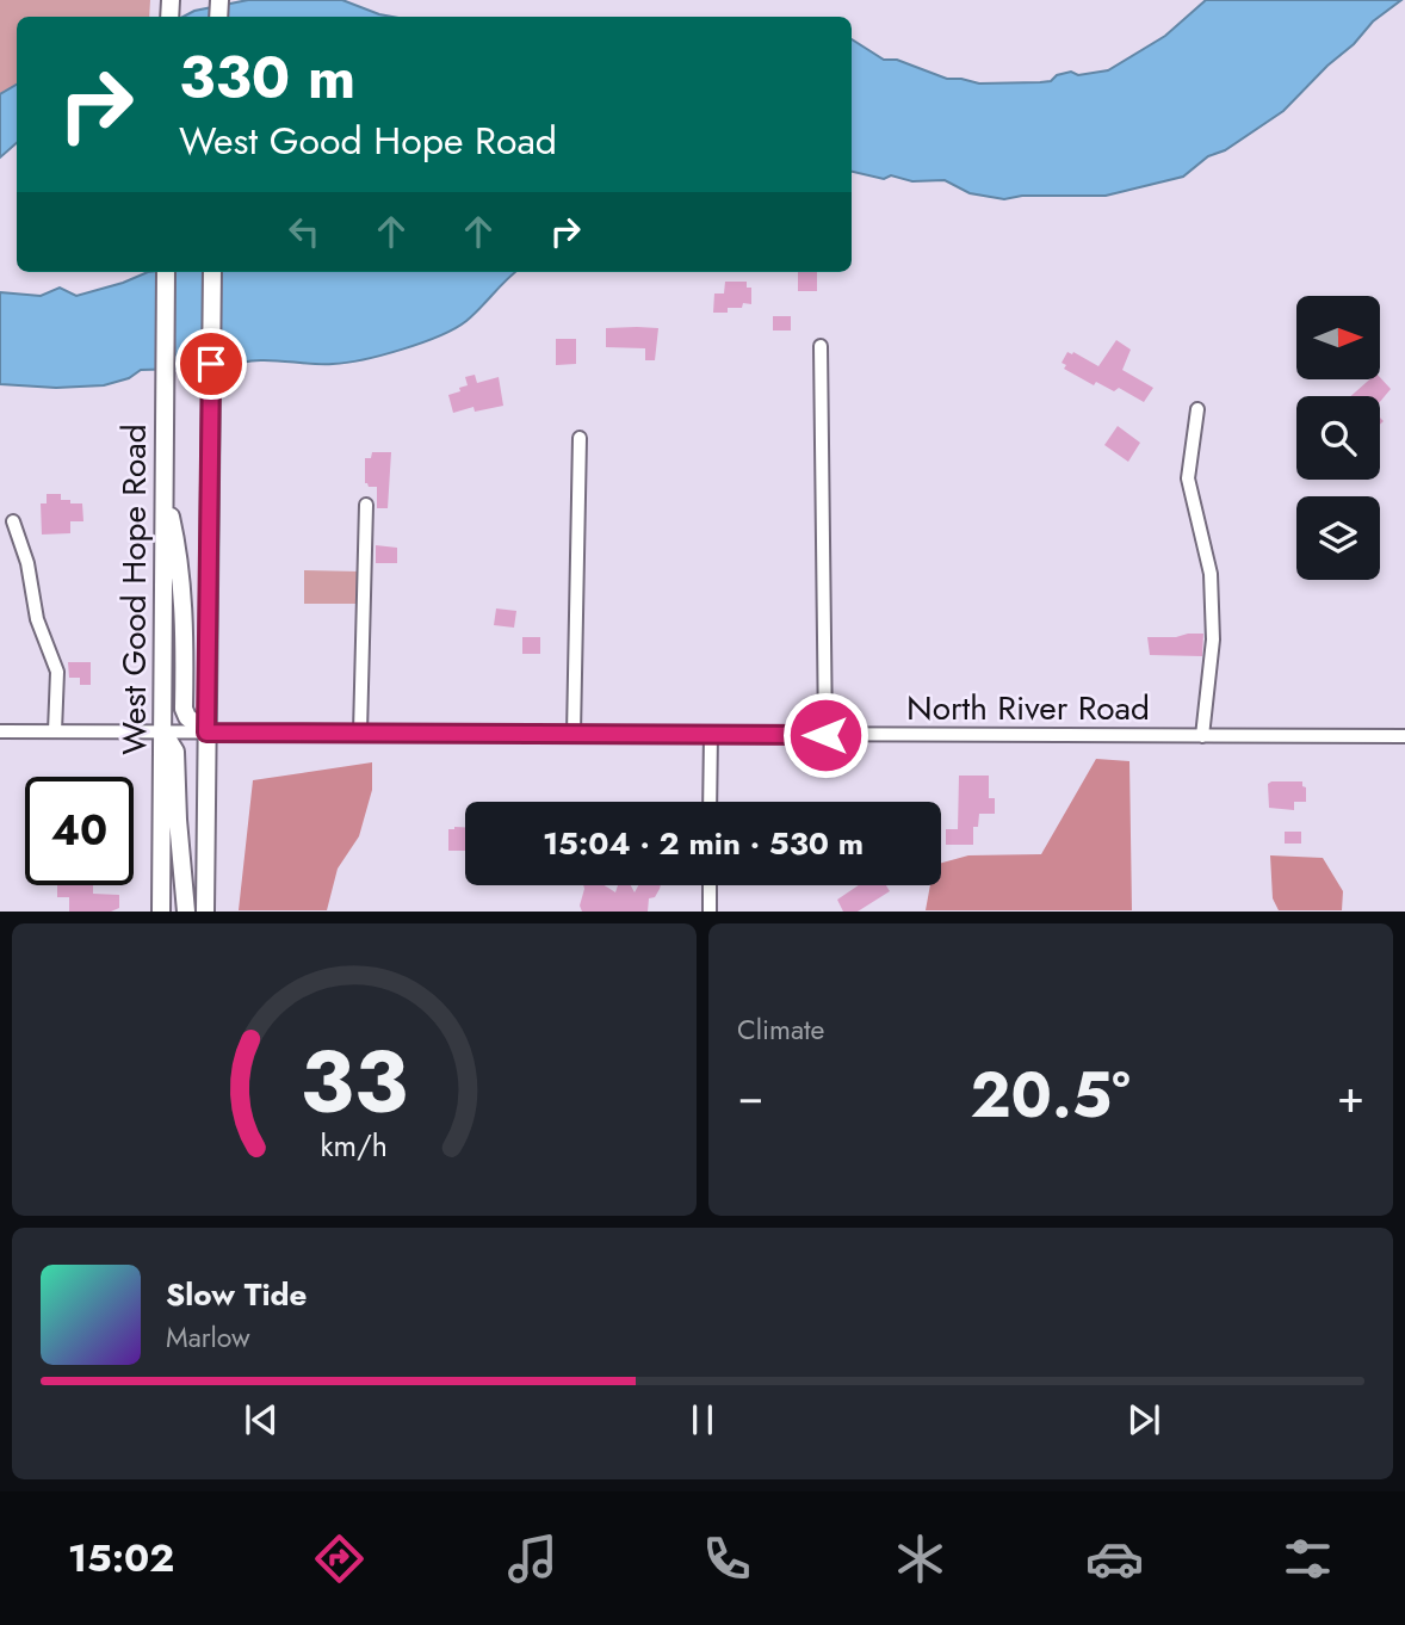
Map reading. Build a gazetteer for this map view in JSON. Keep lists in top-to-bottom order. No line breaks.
{"streets":{"main road":["West Good Hope Road"],"street":["North River Road"]},"crossings":[["West Good Hope Road","North River Road"]],"north":"right","page":{"turn":["330 m","West Good Hope Road"],"limit":"40","trip":"15:04 · 2 min · 530 m","tile":"Climate","heat":["−","20.5°","+"],"song":["Slow Tide","Marlow"],"tabs":"15:02","gauge":["33","km/h"]}}
